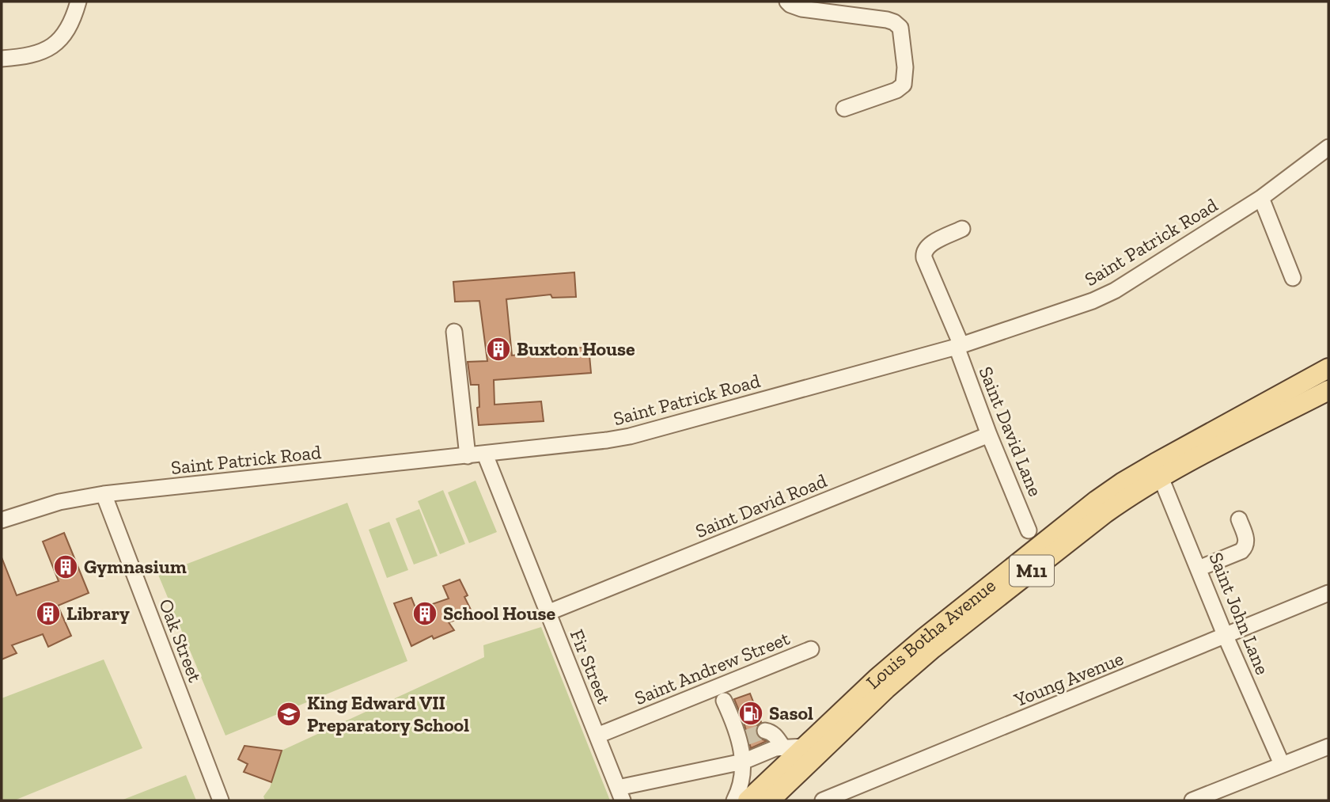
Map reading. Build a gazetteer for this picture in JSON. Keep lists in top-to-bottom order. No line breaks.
{"streets":{"main road":["M11","Louis Botha Avenue"],"street":["Saint Patrick Road","Saint David Lane","Saint David Road","Saint John Lane","Oak Street","Fir Street","Saint Andrew Street","Young Avenue"]},"crossings":[["Saint Patrick Road","Saint David Lane"],["Saint Patrick Road","Oak Street"],["Saint Patrick Road","Fir Street"],["Saint David Lane","Saint David Road"],["Saint David Road","Fir Street"],["Saint John Lane","Louis Botha Avenue"],["Saint John Lane","Young Avenue"],["Fir Street","Saint Andrew Street"]],"places":{"building":["Buxton House","Gymnasium","Library","School House"],"fuel station":["Sasol"],"school or university":["King Edward VII Preparatory School"]}}
